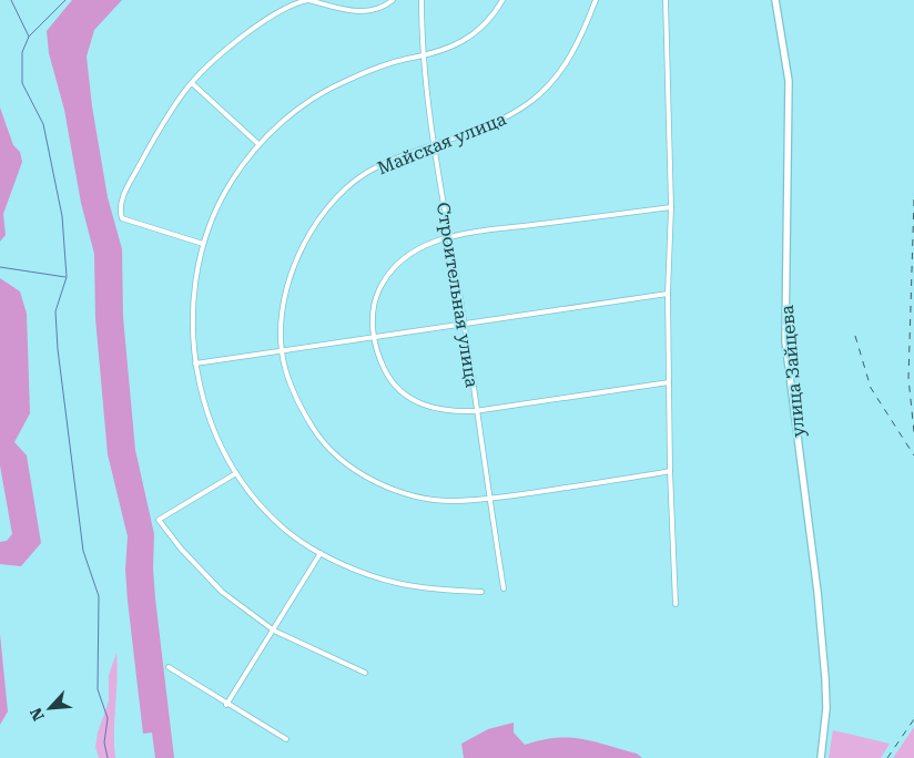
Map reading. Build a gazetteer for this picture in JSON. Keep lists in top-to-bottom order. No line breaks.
{"streets":{"street":["Майская улица","Строительная улица","улица Зайцева"]},"crossings":[["Майская улица","Строительная улица"]],"north":"bottom left"}
